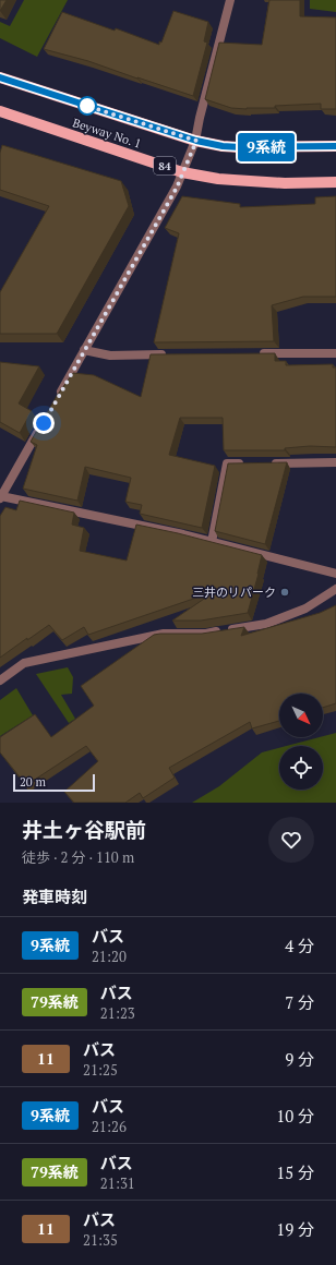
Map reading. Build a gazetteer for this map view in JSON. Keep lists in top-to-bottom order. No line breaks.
{"streets":{"main road":["Beyway No. 1","84"]},"places":["三井のリパーク"],"lines":["bus line 9系統"],"scale_bar":"20 m","north":"bottom right","page":{"on_map":"9系統","scale":"20 m","heading":[["井土ヶ谷駅前","徒歩 · 2 分 · 110 m"],"発車時刻"],"list":[{"mark":"9系統","name":"バス","note":"21:20","value":"4 分"},{"mark":"79系統","name":"バス","note":"21:23","value":"7 分"},{"mark":"11","name":"バス","note":"21:25","value":"9 分"},{"mark":"9系統","name":"バス","note":"21:26","value":"10 分"},{"mark":"79系統","name":"バス","note":"21:31","value":"15 分"},{"mark":"11","name":"バス","note":"21:35","value":"19 分"}]}}
